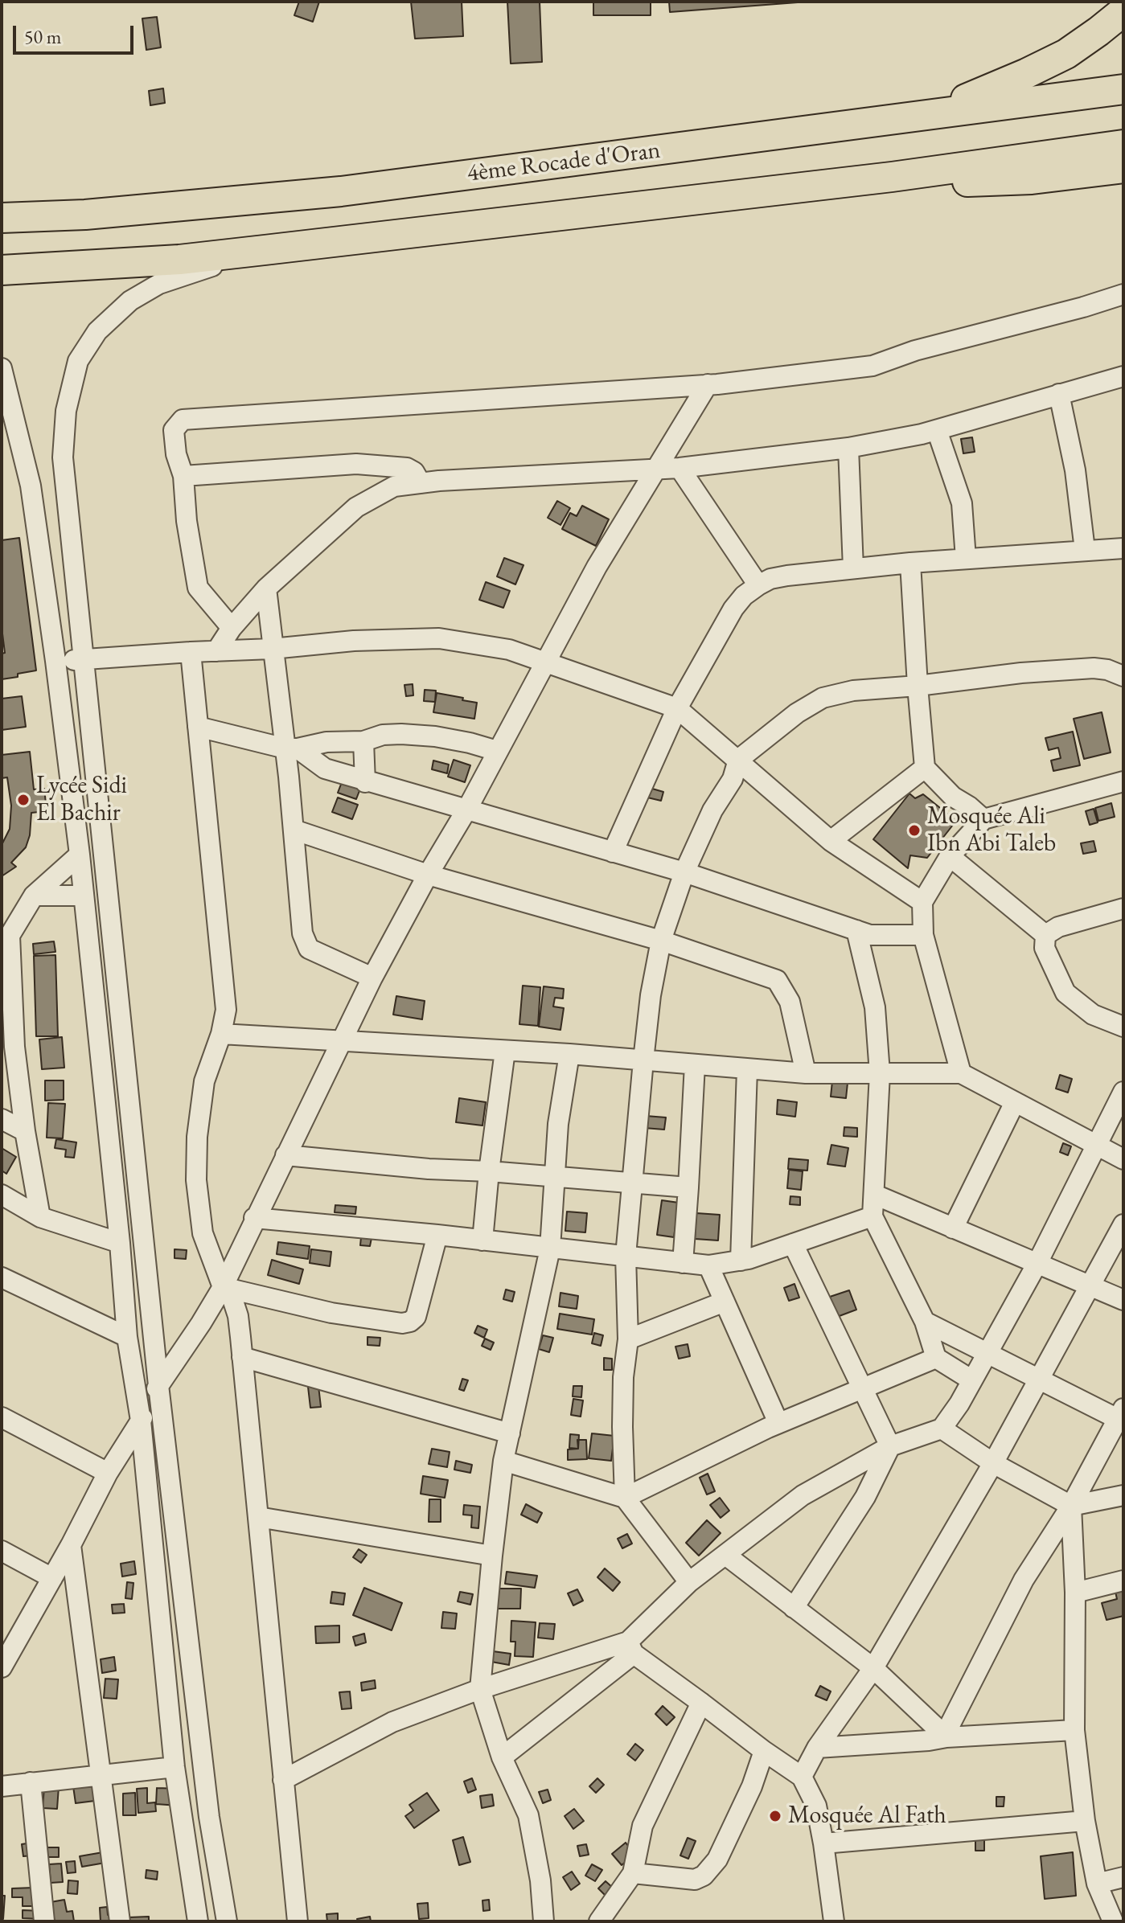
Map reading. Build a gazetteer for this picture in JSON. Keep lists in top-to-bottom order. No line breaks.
{"streets":{"highway":["4ème Rocade d'Oran"]},"places":["Lycée Sidi El Bachir","Mosquée Ali Ibn Abi Taleb","Mosquée Al Fath"],"scale_bar":"50 m"}
